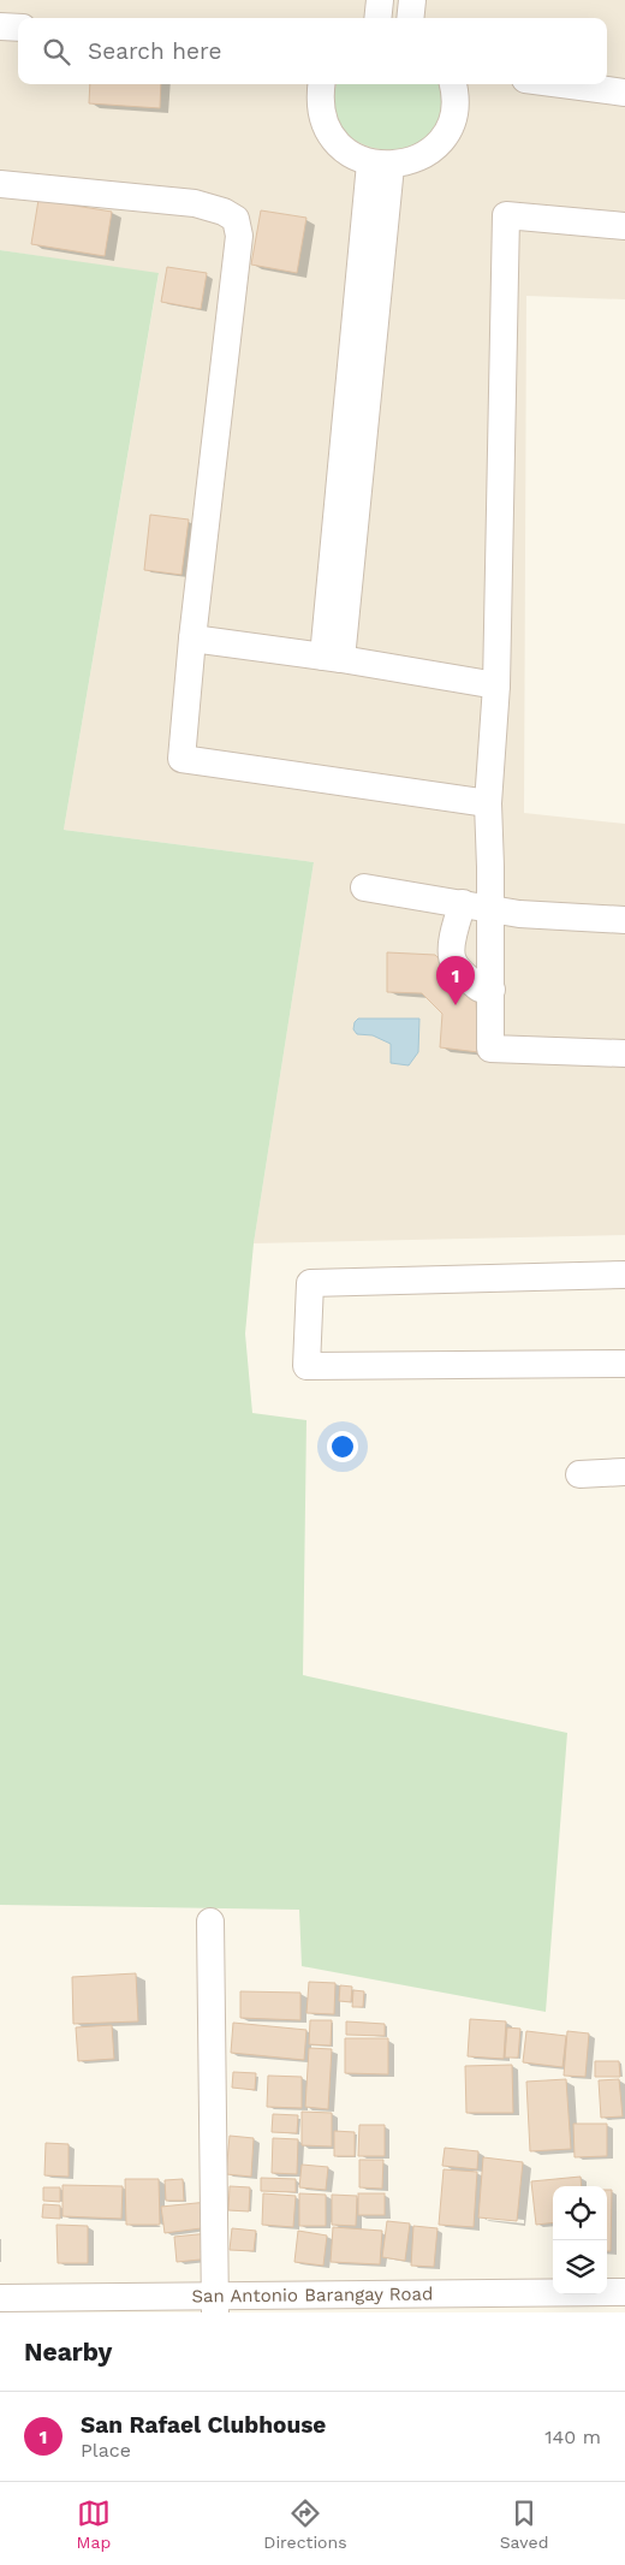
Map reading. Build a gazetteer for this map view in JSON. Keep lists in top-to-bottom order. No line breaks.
{"streets":{"street":["San Antonio Barangay Road"]},"page":{"search":"Search here","pins":"1","heading":"Nearby","list":[{"mark":"1","name":"San Rafael Clubhouse","note":"Place","value":"140 m"}],"nav":["Map","Directions","Saved"]}}
